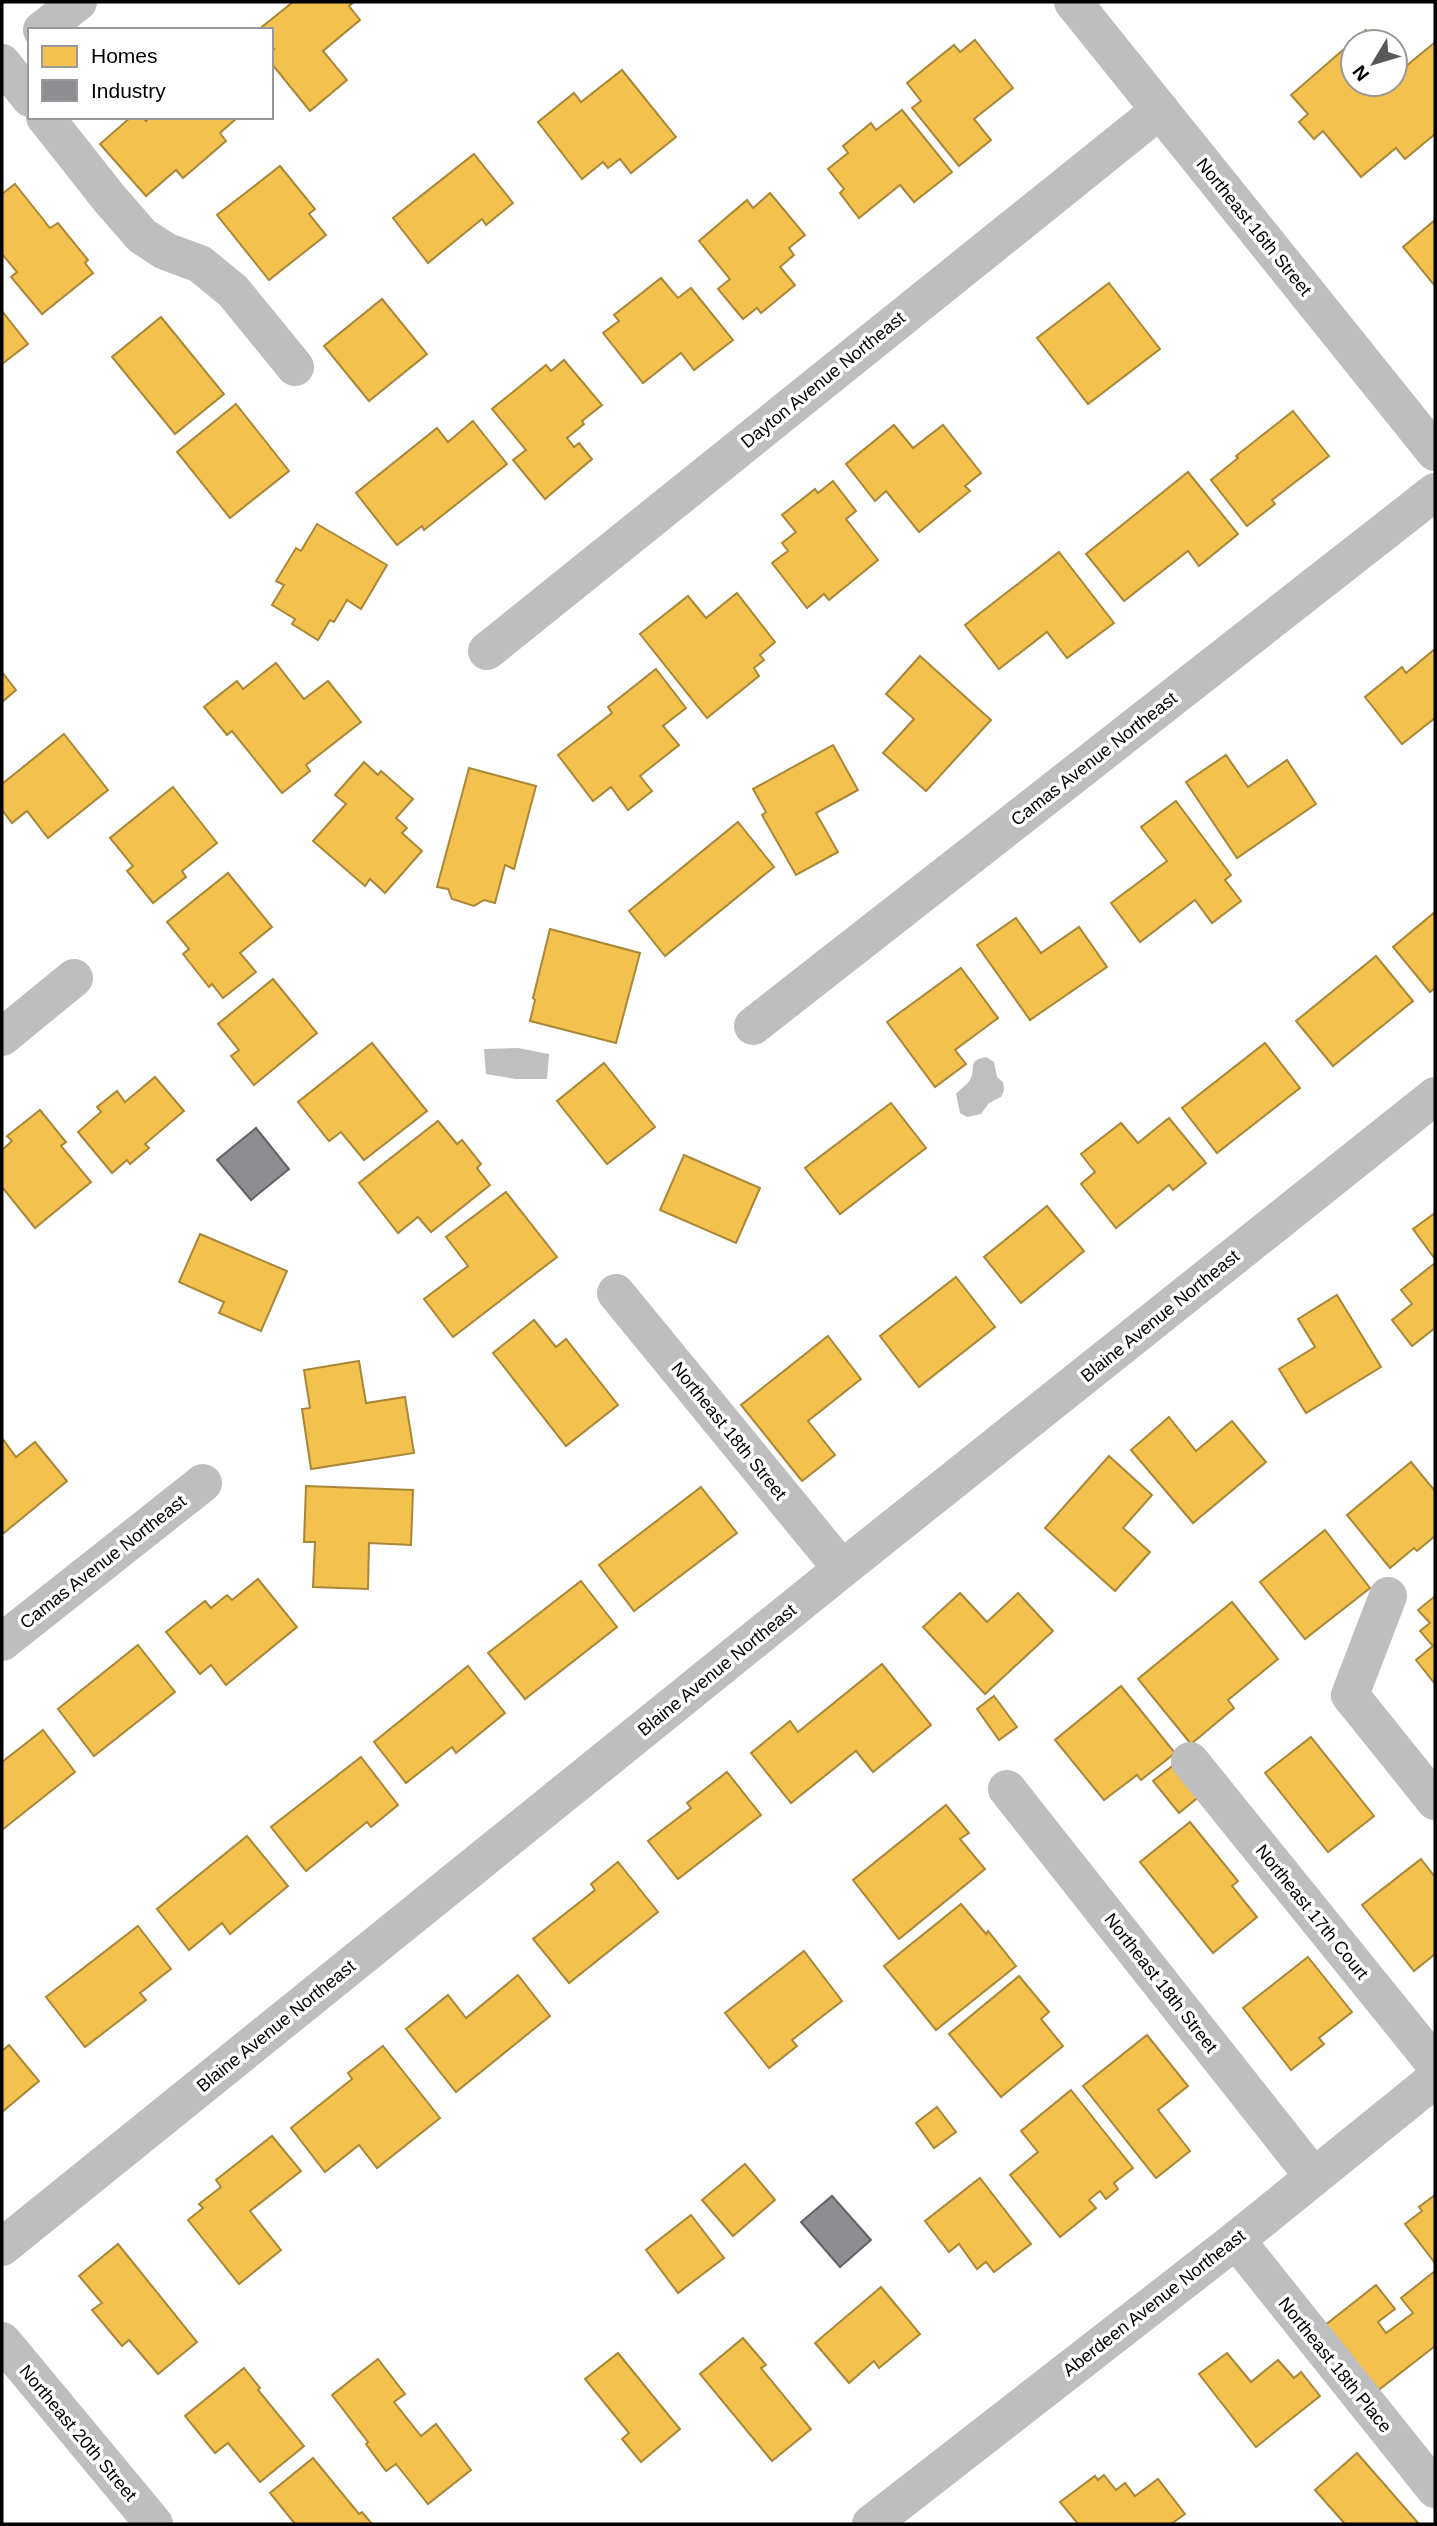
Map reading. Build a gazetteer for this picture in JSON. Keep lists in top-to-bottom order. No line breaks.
{"streets":{"street":["Northeast 16th Street","Dayton Avenue Northeast","Camas Avenue Northeast","Blaine Avenue Northeast","Northeast 18th Street","Northeast 17th Court","Aberdeen Avenue Northeast","Northeast 18th Place","Northeast 20th Street"]},"crossings":[["Northeast 16th Street","Dayton Avenue Northeast"],["Blaine Avenue Northeast","Northeast 18th Street"],["Northeast 18th Street","Aberdeen Avenue Northeast"],["Aberdeen Avenue Northeast","Northeast 18th Place"]],"legend":["Homes","Industry"],"north":"bottom left"}
